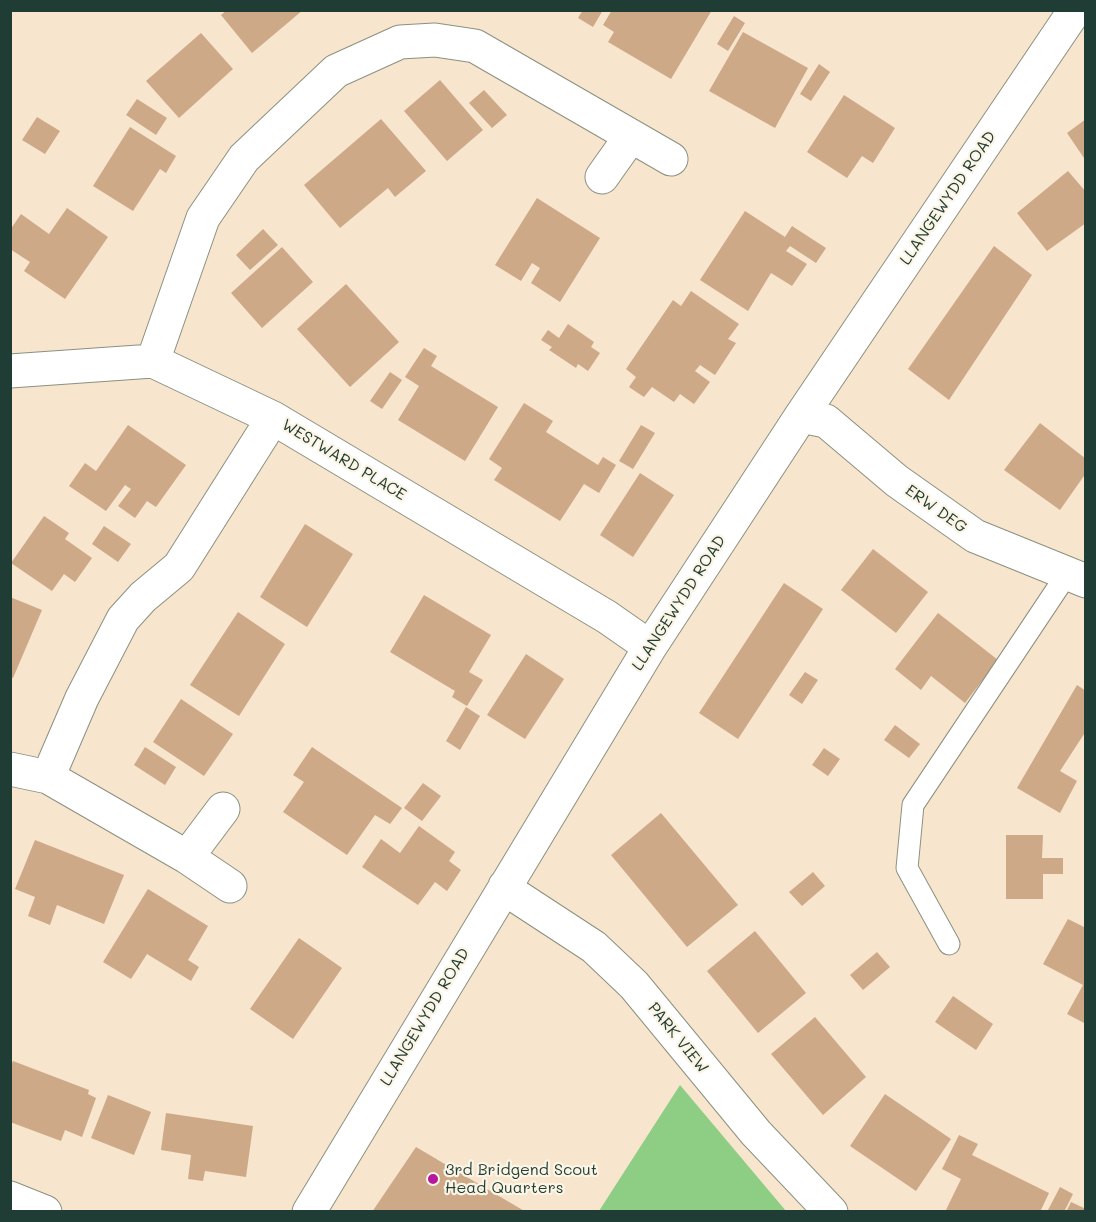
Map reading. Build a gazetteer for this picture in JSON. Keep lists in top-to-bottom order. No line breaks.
{"streets":{"street":["LLANGEWYDD ROAD","WESTWARD PLACE","ERW DEG","PARK VIEW"]},"crossings":[["LLANGEWYDD ROAD","WESTWARD PLACE"],["LLANGEWYDD ROAD","ERW DEG"],["LLANGEWYDD ROAD","PARK VIEW"]],"places":["3rd Bridgend Scout Head Quarters"]}
